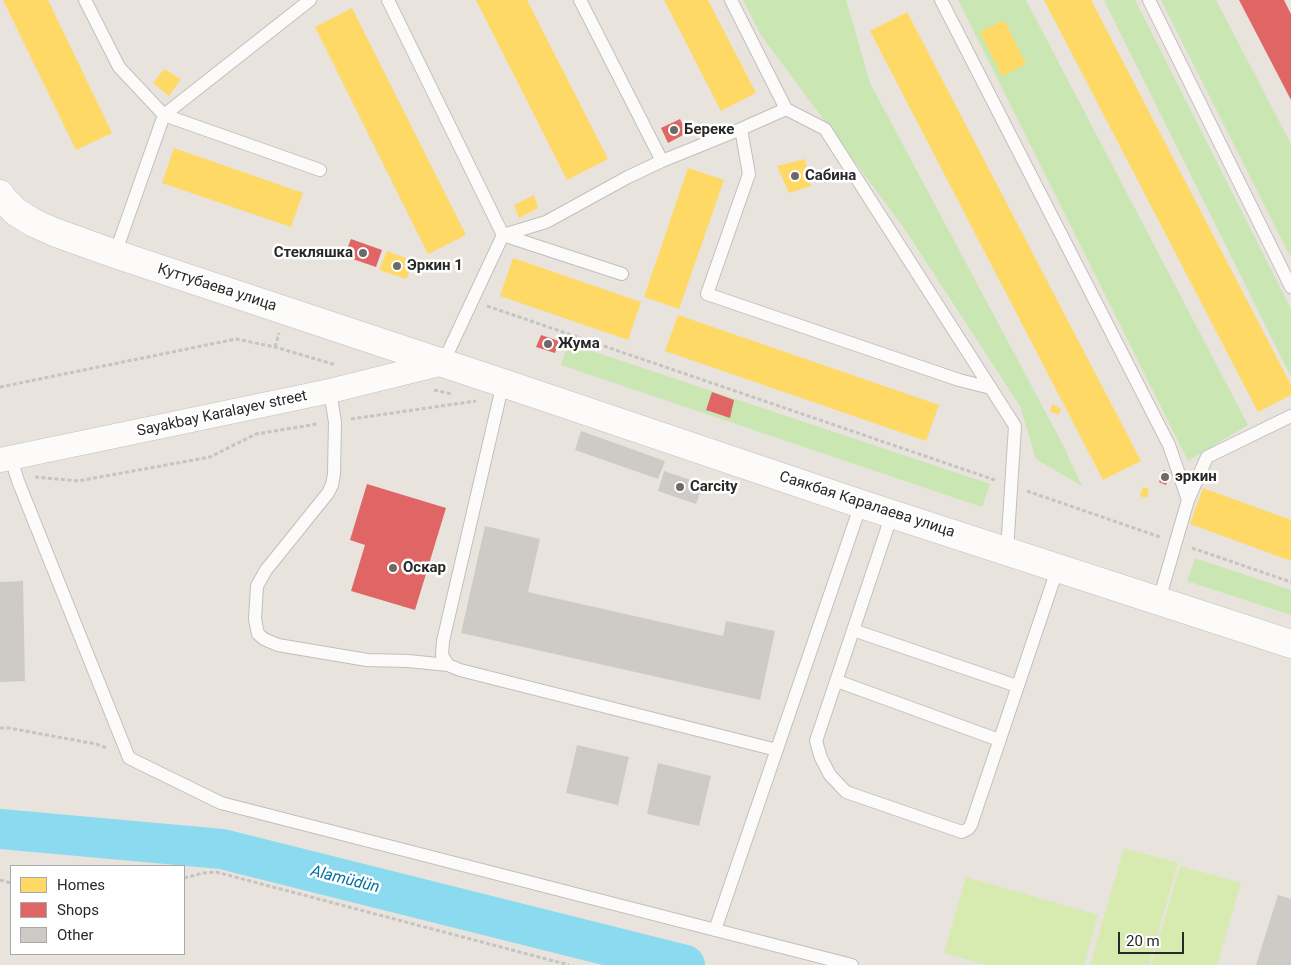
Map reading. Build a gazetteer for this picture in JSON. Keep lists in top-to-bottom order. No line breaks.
{"streets":{"main road":["Куттубаева улица","Саякбая Каралаева улица"],"street":["Sayakbay Karalayev street"]},"crossings":[["Куттубаева улица","Sayakbay Karalayev street"],["Куттубаева улица","Саякбая Каралаева улица"],["Sayakbay Karalayev street","Саякбая Каралаева улица"]],"water":["Alamüdün"],"places":["Береке","Сабина","Стекляшка","Эркин 1","Жума","эркин","Carcity","Оскар"],"legend":["Homes","Shops","Other"],"scale_bar":"20 m"}
